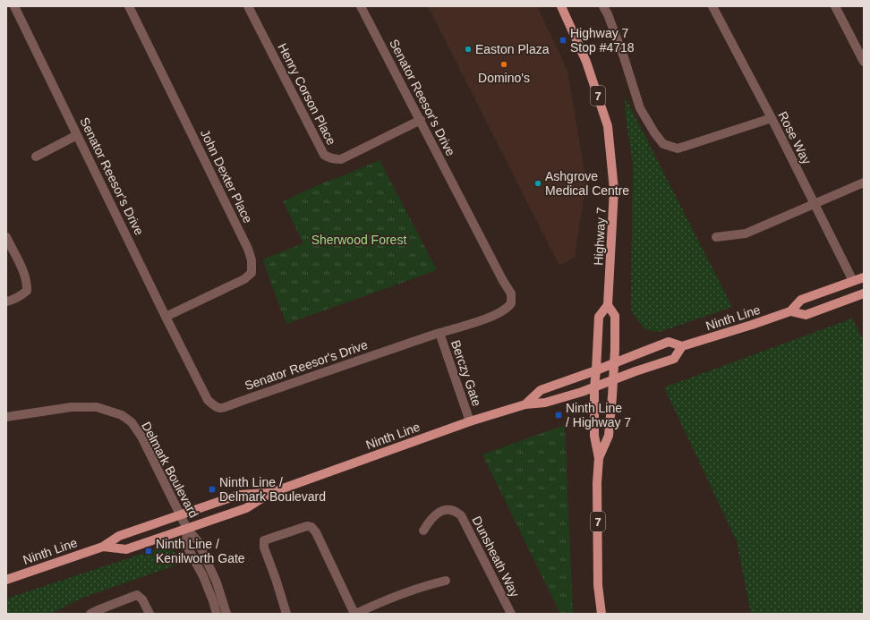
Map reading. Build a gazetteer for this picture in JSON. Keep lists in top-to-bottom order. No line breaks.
{"streets":{"main road":["7","Highway 7","Ninth Line"],"street":["Henry Corson Place","Senator Reesor's Drive","Rose Way","John Dexter Place","Berczy Gate","Delmark Boulevard","Dunsheath Way"]},"crossings":[["Henry Corson Place","Senator Reesor's Drive"],["Senator Reesor's Drive","John Dexter Place"],["Senator Reesor's Drive","Berczy Gate"],["Rose Way","Ninth Line"],["Highway 7","Ninth Line"],["Ninth Line","Berczy Gate"],["Ninth Line","Delmark Boulevard"]],"parks":["Sherwood Forest"],"places":{"transit":["Highway 7 Stop #4718","Ninth Line / Highway 7","Ninth Line / Delmark Boulevard","Ninth Line / Kenilworth Gate"],"other":["Easton Plaza","Domino's","Ashgrove Medical Centre"]}}
